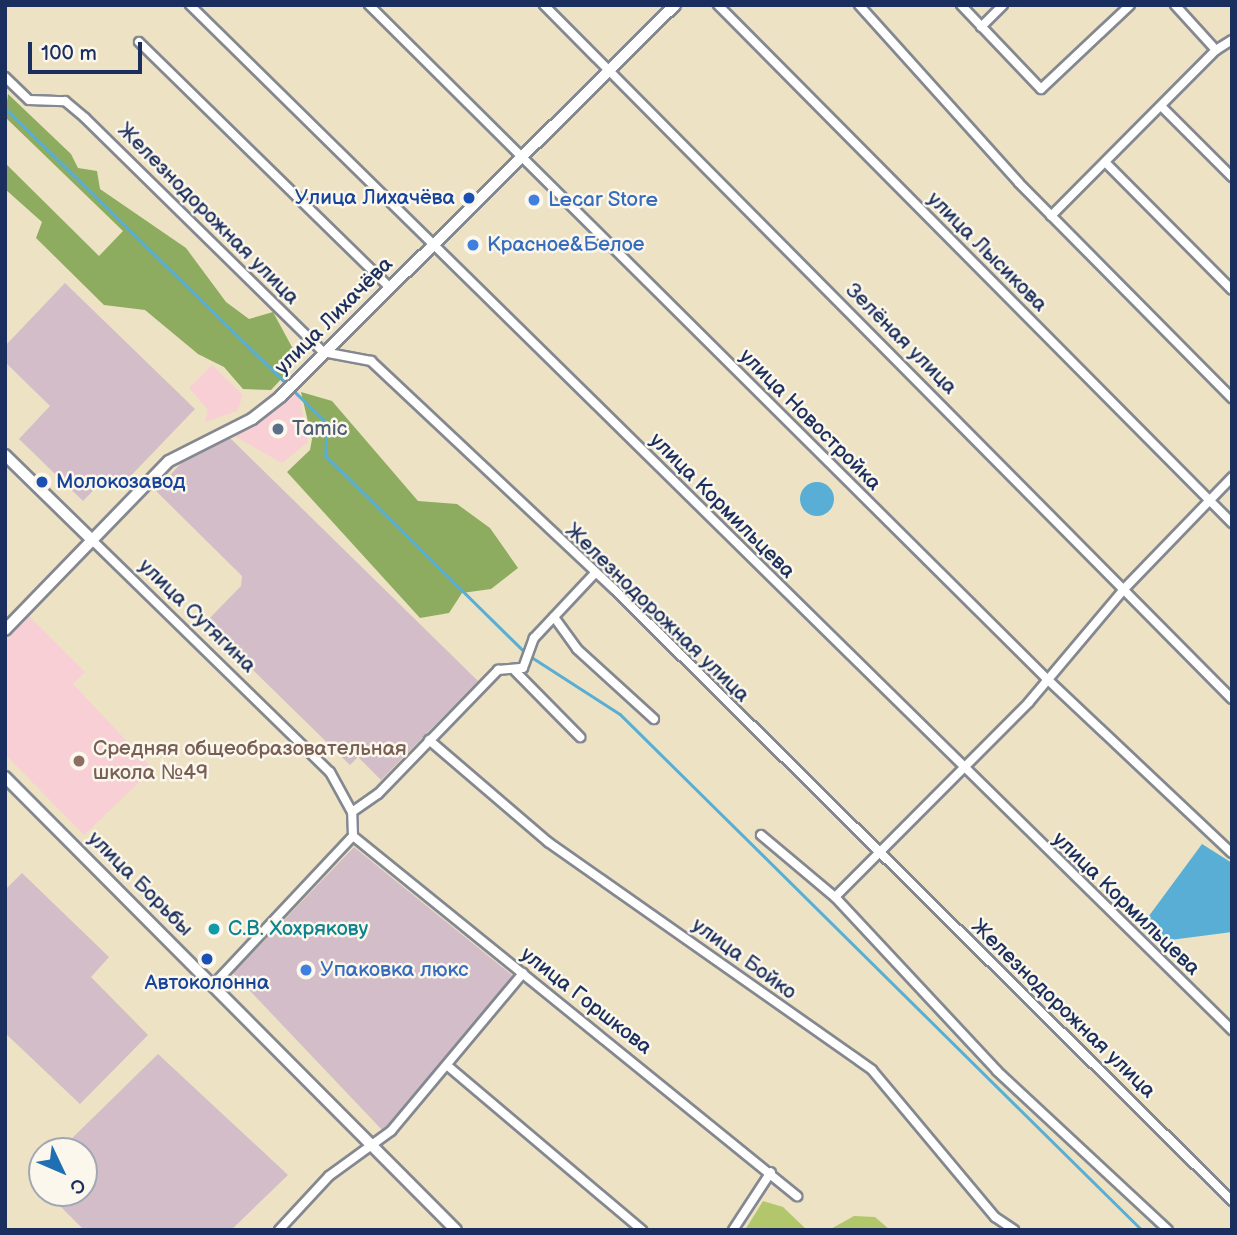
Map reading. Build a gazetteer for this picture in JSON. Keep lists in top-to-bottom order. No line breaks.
{"streets":{"main road":["улица Лихачёва"],"street":["Железнодорожная улица","улица Лысикова","Зелёная улица","улица Новостройка","улица Кормильцева","улица Сутягина","улица Борьбы","улица Бойко","улица Горшкова"]},"crossings":[["Железнодорожная улица","улица Лихачёва"],["улица Лихачёва","Зелёная улица"],["улица Лихачёва","улица Новостройка"],["улица Лихачёва","улица Кормильцева"],["улица Лихачёва","улица Сутягина"]],"places":["Улица Лихачёва","Lecar Store","Красное&Белое","Tamic","Молокозавод","Средняя общеобразовательная школа №49","С.В. Хохрякову","Автоколонна","Упаковка люкс"],"scale_bar":"100 m","north":"bottom right"}
